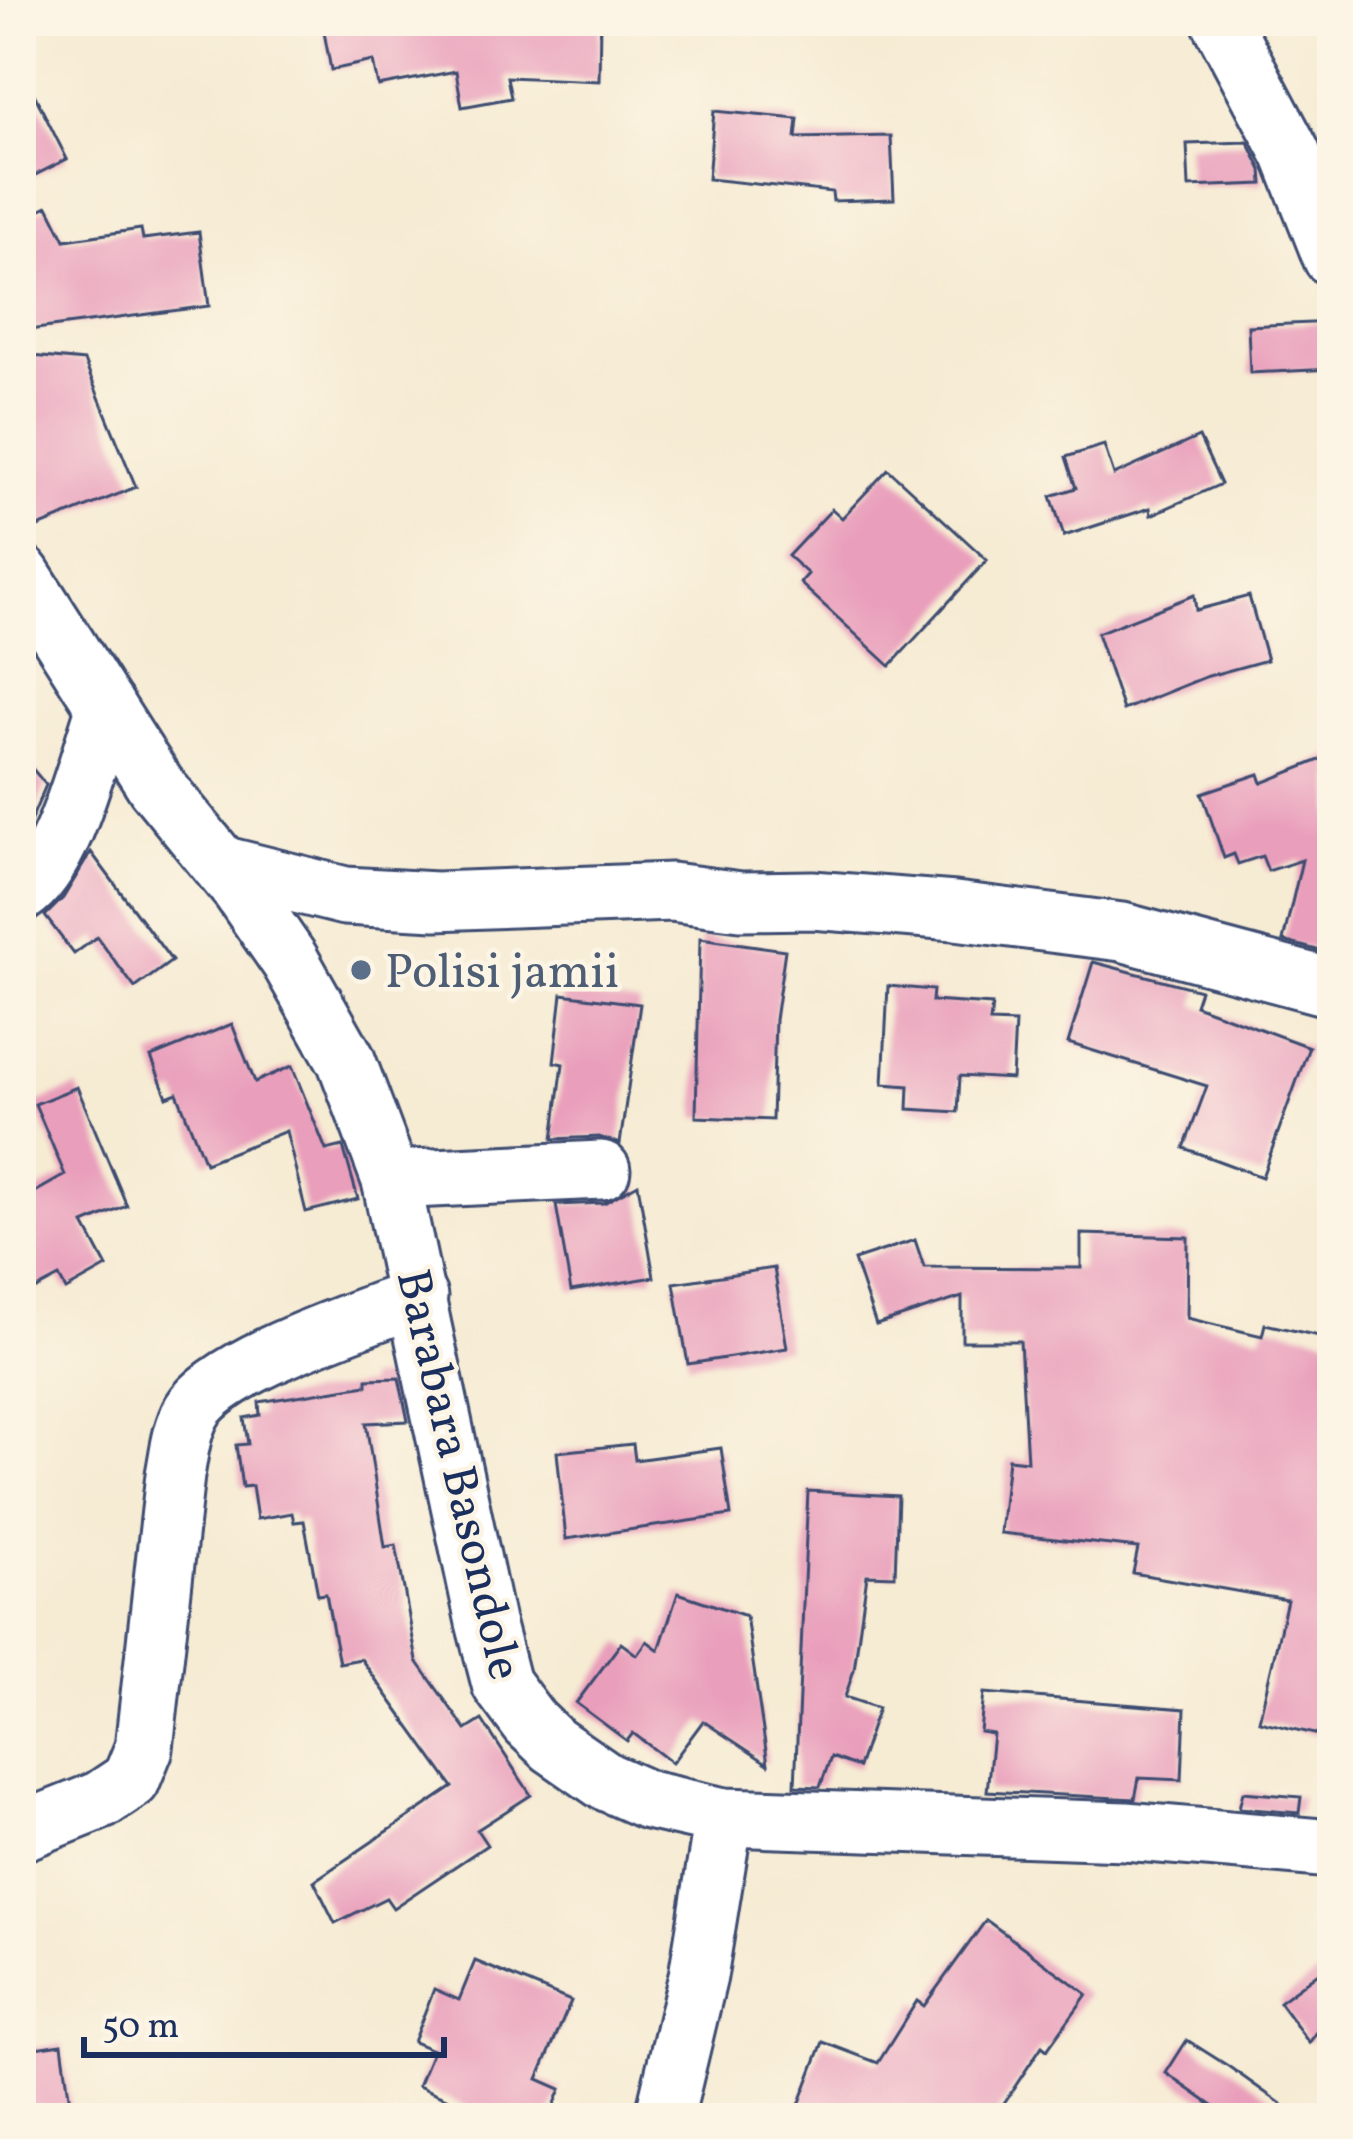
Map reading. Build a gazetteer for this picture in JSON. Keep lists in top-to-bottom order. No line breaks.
{"streets":{"street":["Barabara Basondole"]},"places":["Polisi jamii"],"scale_bar":"50 m"}
